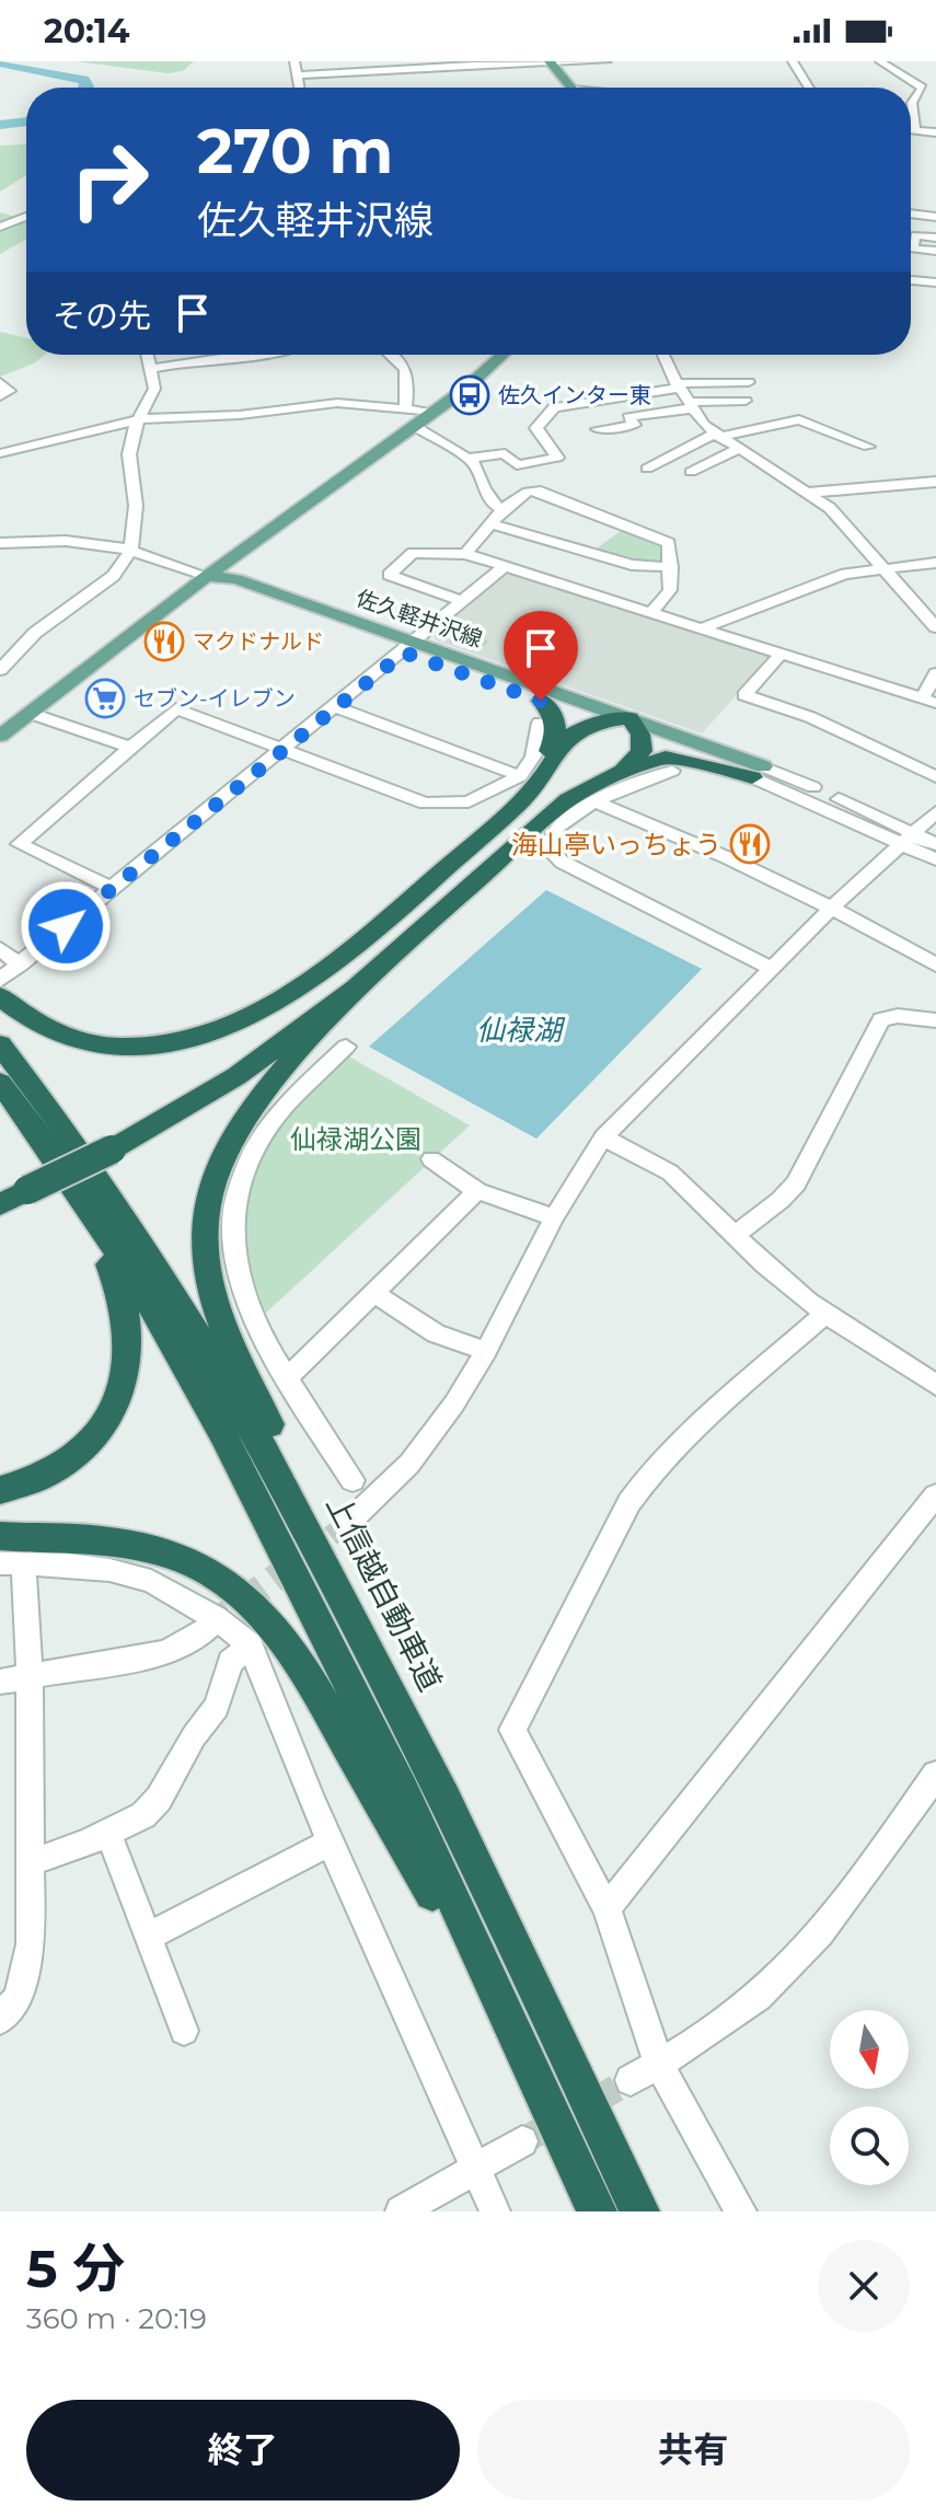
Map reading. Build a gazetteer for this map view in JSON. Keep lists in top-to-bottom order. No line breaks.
{"streets":{"highway":["上信越自動車道"],"main road":["佐久軽井沢線"]},"water":["仙禄湖"],"parks":["仙禄湖公園"],"places":{"bus stop":["佐久インター東"],"restaurant":["マクドナルド","海山亭いっちょう"],"supermarket":["セブン-イレブン"]},"north":"bottom","page":{"status":"20:14","turn":["270 m","佐久軽井沢線"],"then":"その先","heading":["5 分","360 m · 20:19"],"buttons":["終了","共有"]}}
